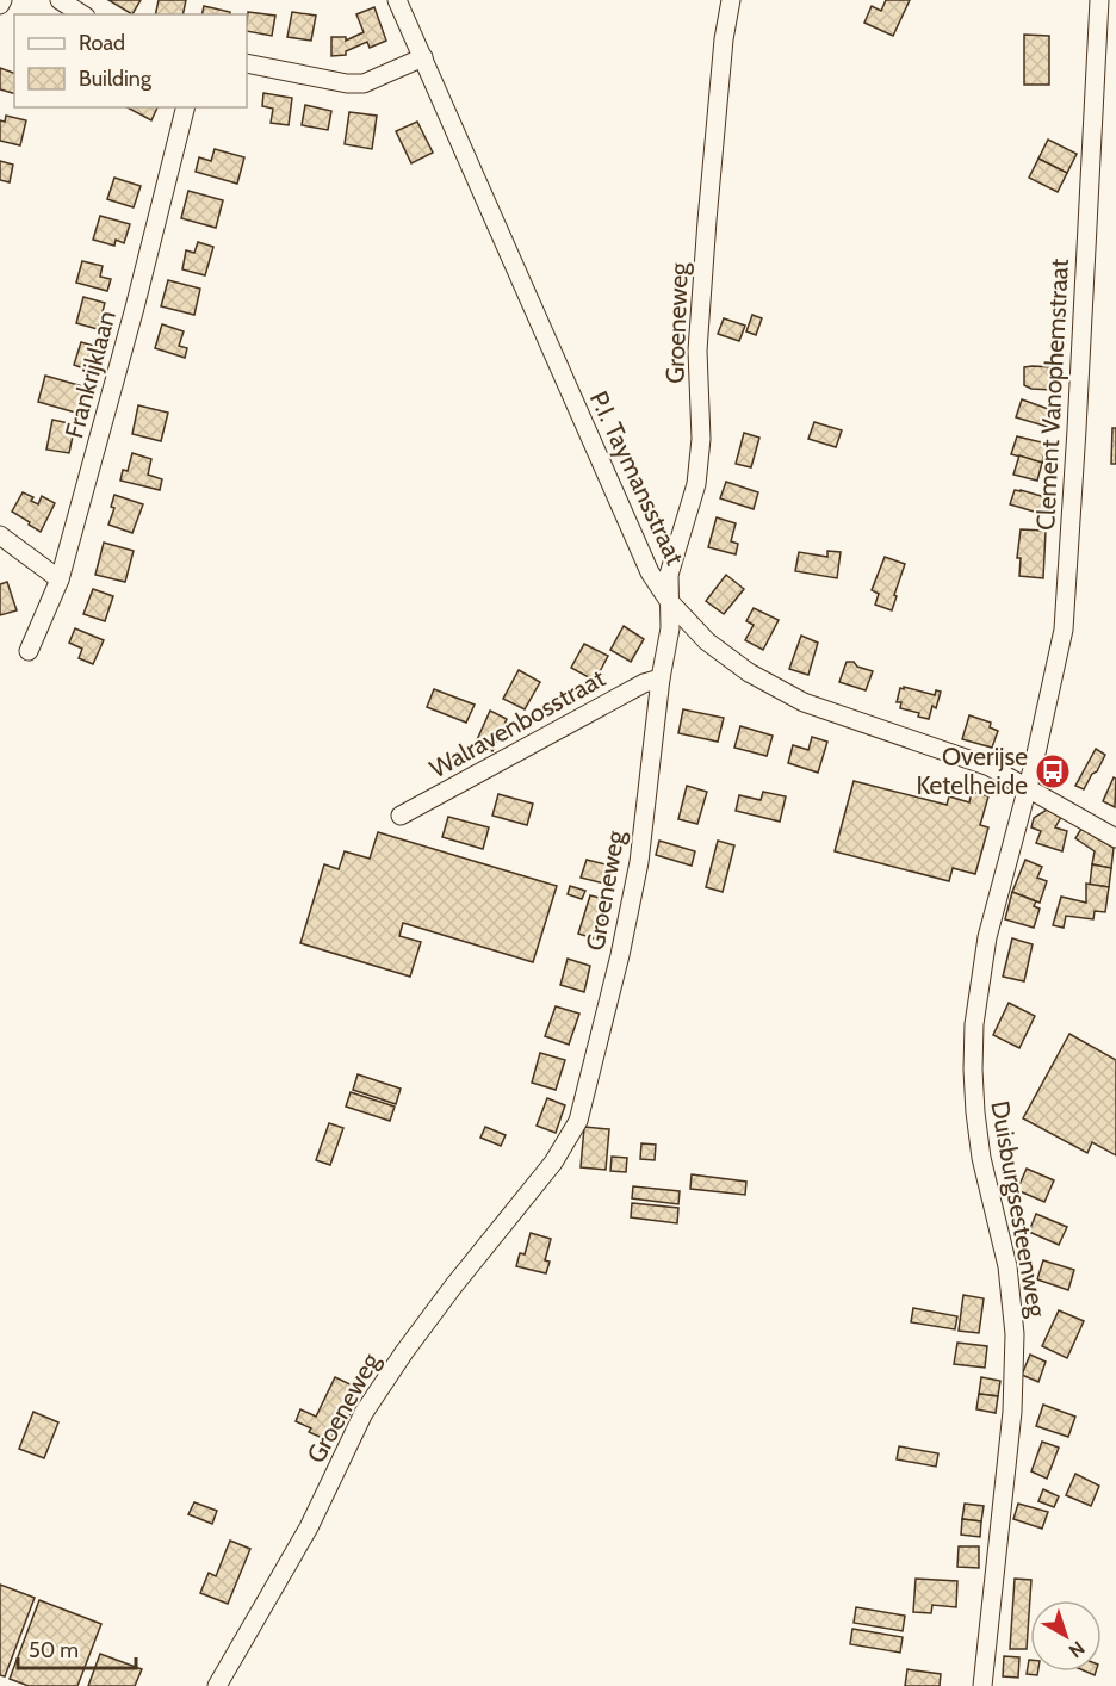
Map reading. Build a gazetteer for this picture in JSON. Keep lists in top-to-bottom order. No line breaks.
{"streets":{"street":["Groeneweg","Frankrijklaan","Clement Vanophemstraat","P.I. Taymansstraat","Walravenbosstraat","Duisburgsesteenweg"]},"crossings":[["Groeneweg","P.I. Taymansstraat"],["Groeneweg","Walravenbosstraat"],["Clement Vanophemstraat","P.I. Taymansstraat"],["Clement Vanophemstraat","Duisburgsesteenweg"],["P.I. Taymansstraat","Duisburgsesteenweg"]],"places":{"bus stop":["Overijse Ketelheide"]},"legend":["Road","Building"],"scale_bar":"50 m","north":"bottom right"}
